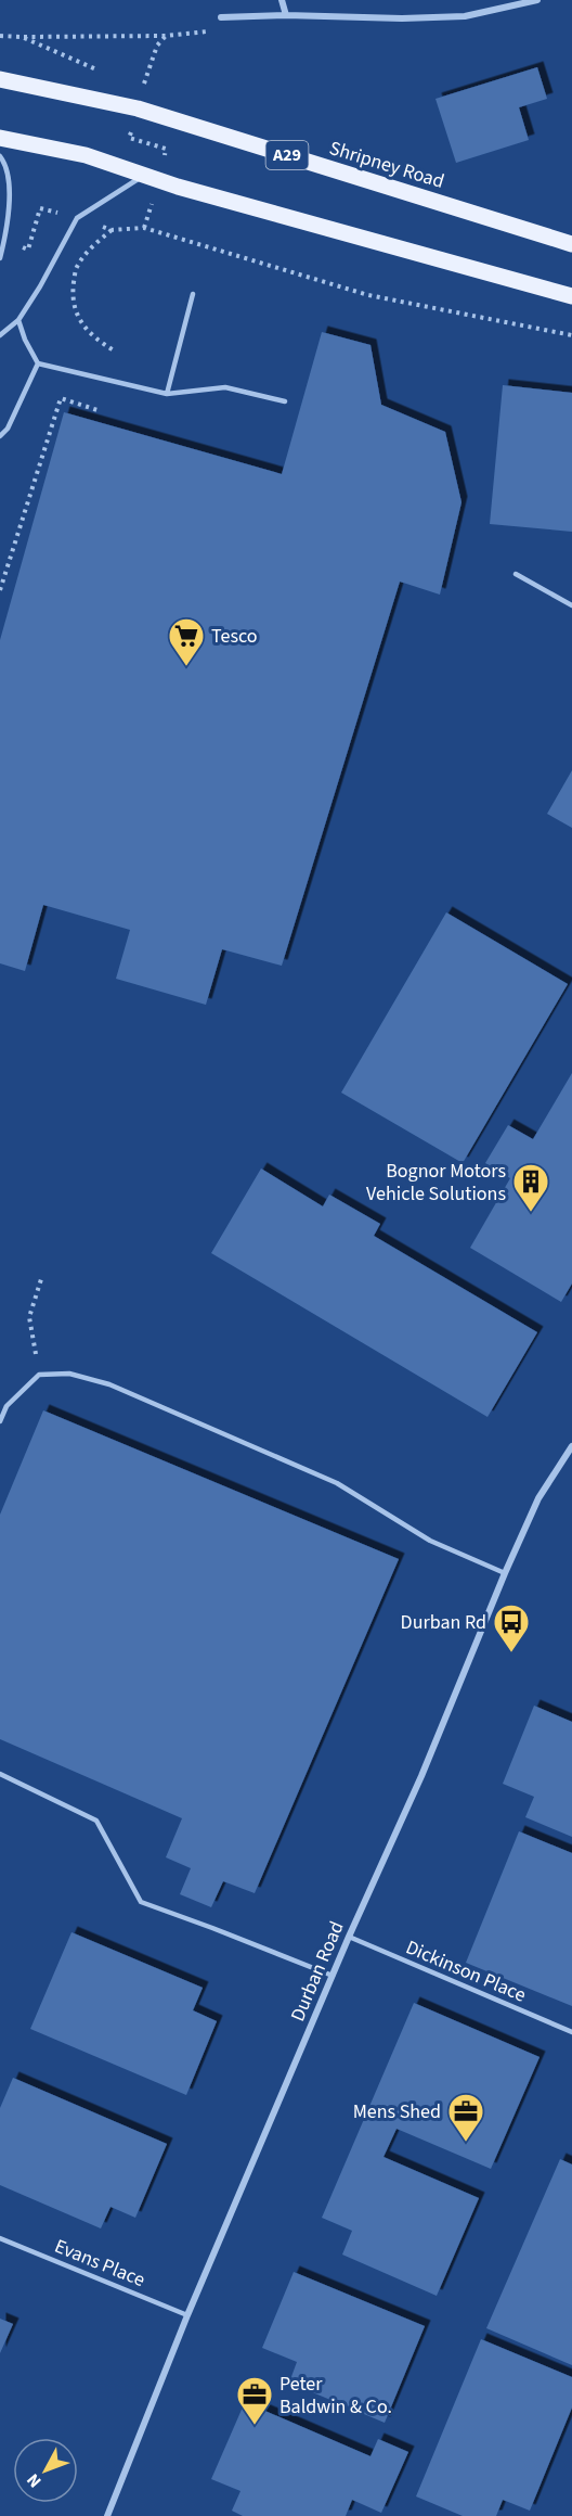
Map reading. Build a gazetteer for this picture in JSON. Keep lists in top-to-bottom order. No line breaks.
{"streets":{"main road":["A29","Shripney Road"],"street":["Durban Road"],"lane":["Dickinson Place","Evans Place"]},"crossings":[["Durban Road","Dickinson Place"],["Durban Road","Evans Place"]],"places":{"supermarket":["Tesco"],"building":["Bognor Motors Vehicle Solutions"],"bus stop":["Durban Rd"],"office":["Mens Shed","Peter Baldwin & Co."]},"north":"bottom left"}
